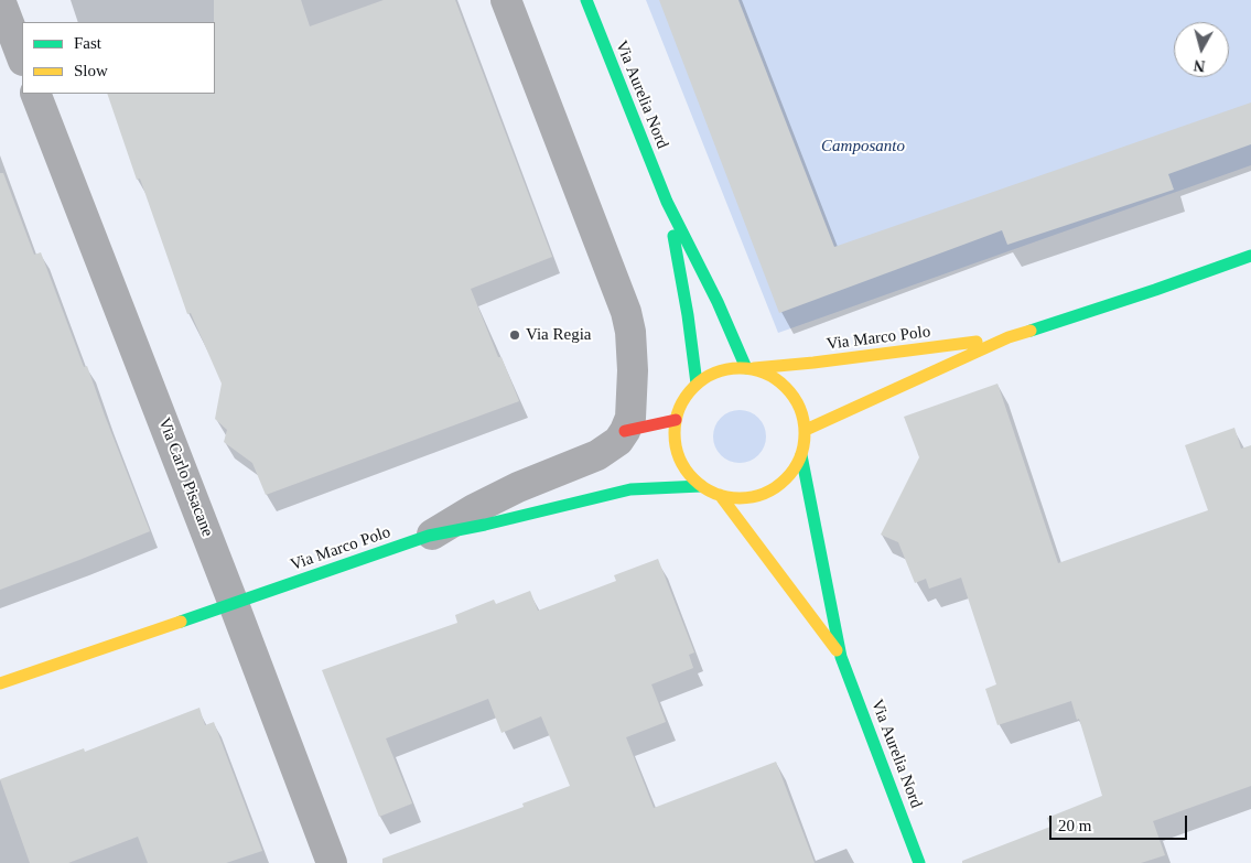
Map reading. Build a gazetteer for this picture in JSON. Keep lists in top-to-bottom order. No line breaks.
{"streets":{"street":["Via Aurelia Nord","Via Marco Polo","Via Carlo Pisacane"]},"crossings":[["Via Aurelia Nord","Via Marco Polo"],["Via Marco Polo","Via Carlo Pisacane"]],"parks":["Camposanto"],"places":["Via Regia"],"legend":["Fast","Slow"],"scale_bar":"20 m","north":"bottom"}
